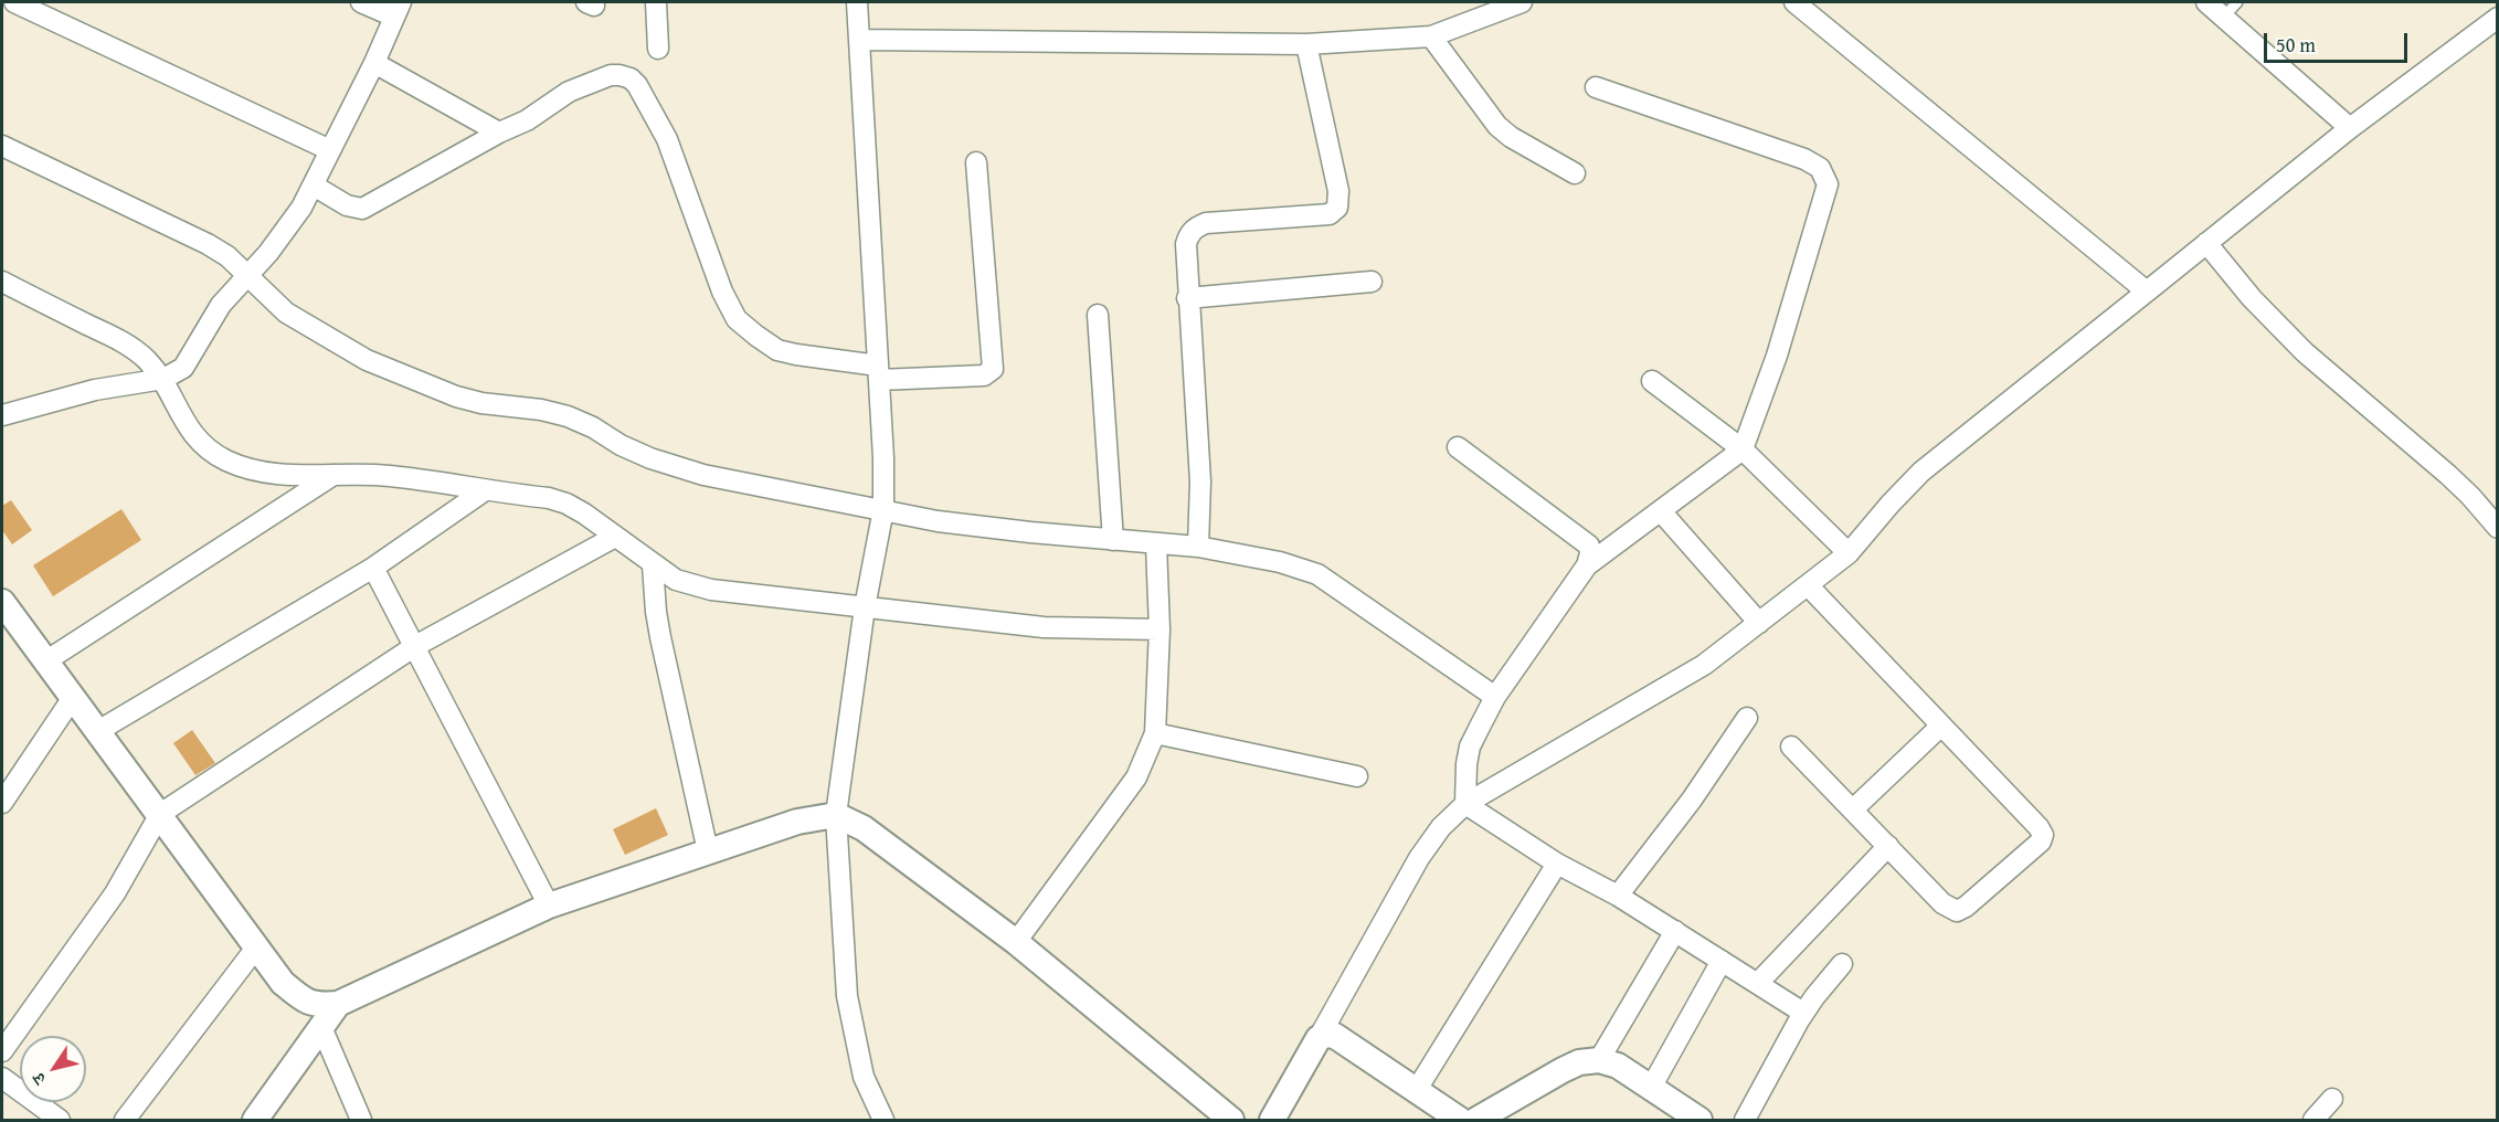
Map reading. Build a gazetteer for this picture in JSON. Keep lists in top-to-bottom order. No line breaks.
{"scale_bar":"50 m","north":"bottom left"}
